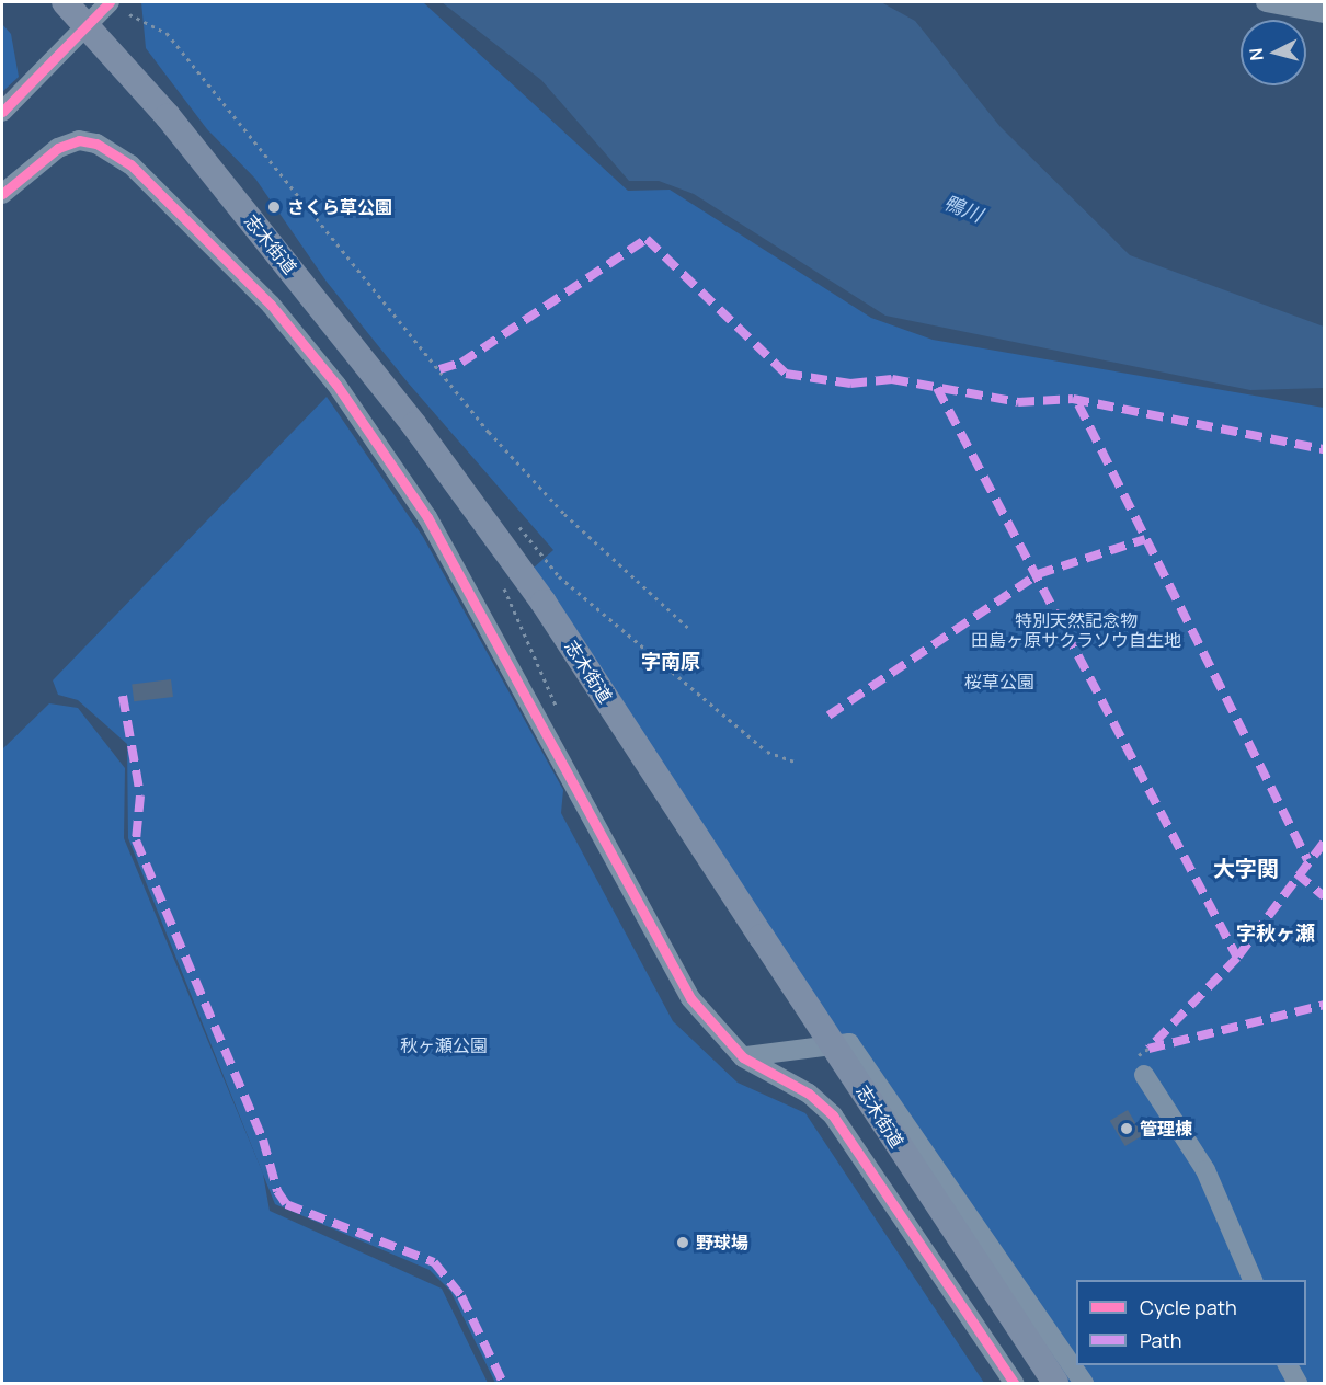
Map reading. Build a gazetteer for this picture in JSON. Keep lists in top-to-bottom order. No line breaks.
{"streets":{"main road":["志木街道"]},"districts":["字南原","大字関","字秋ヶ瀬"],"water":["鴨川"],"parks":["特別天然記念物 田島ヶ原サクラソウ自生地","桜草公園","秋ヶ瀬公園"],"places":["さくら草公園","管理棟","野球場"],"legend":["Cycle path","Path"],"north":"left"}
